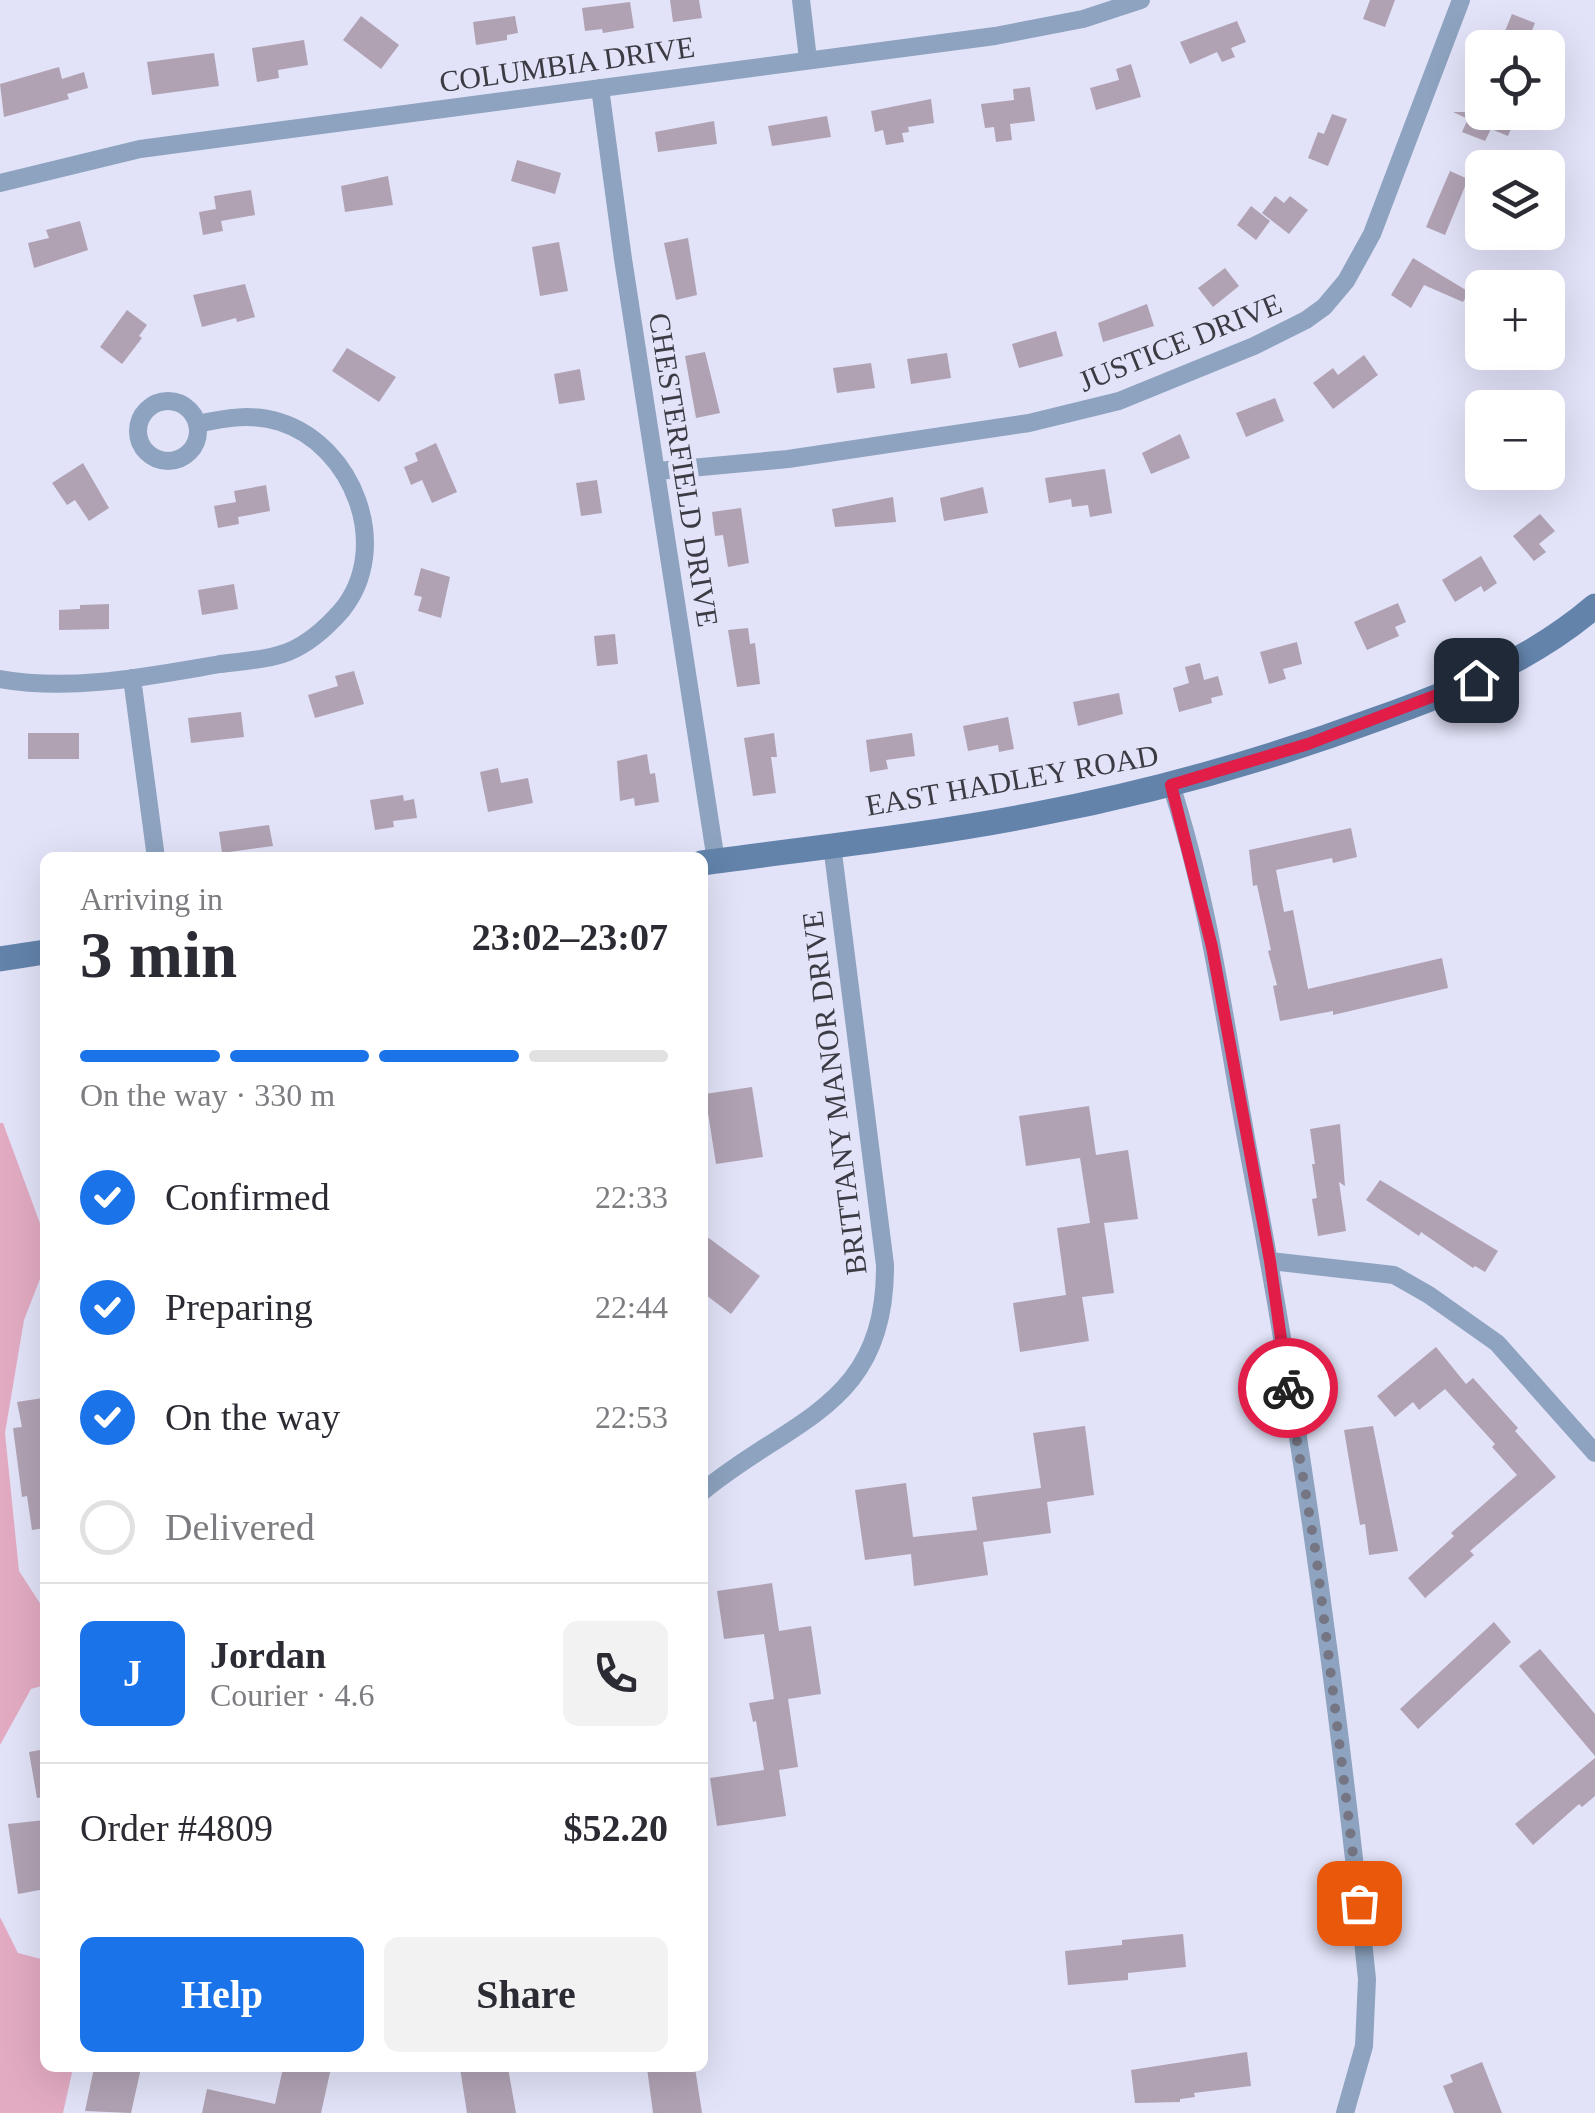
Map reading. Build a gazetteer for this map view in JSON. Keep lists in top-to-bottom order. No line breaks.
{"streets":{"street":["COLUMBIA DRIVE","JUSTICE DRIVE","CHESTERFIELD DRIVE","EAST HADLEY ROAD","BRITTANY MANOR DRIVE"]},"crossings":[["COLUMBIA DRIVE","CHESTERFIELD DRIVE"],["JUSTICE DRIVE","CHESTERFIELD DRIVE"],["EAST HADLEY ROAD","BRITTANY MANOR DRIVE"]],"page":{"map_buttons":["+","−"],"heading":["3 min","Arriving in","23:02–23:07"],"panel":["Jordan","Courier · 4.6","Order #4809","$52.20"],"bar":"On the way · 330 m","list":[["Confirmed","22:33"],["Preparing","22:44"],["On the way","22:53"],"Delivered"],"round":"J","buttons":["Help","Share"]}}
